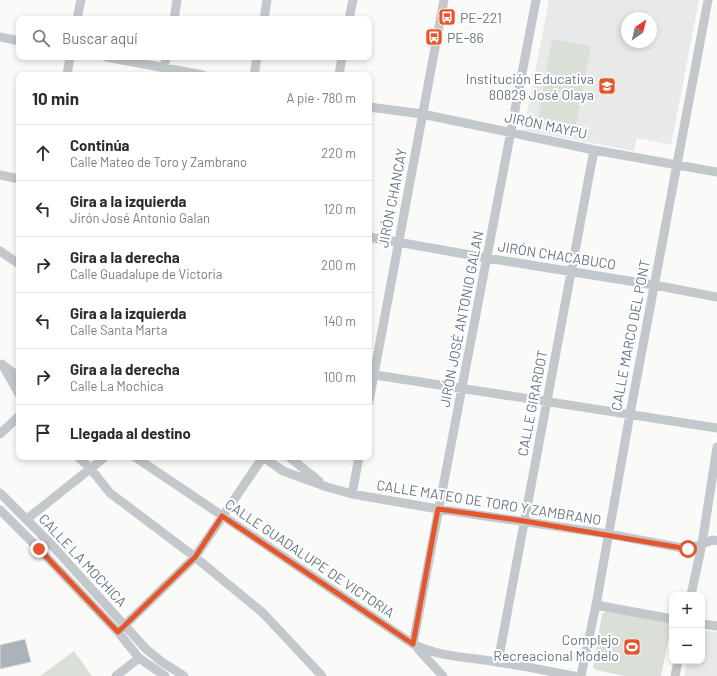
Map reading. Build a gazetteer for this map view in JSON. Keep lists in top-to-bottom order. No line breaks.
{"streets":{"street":["JIRÓN MAYPU","JIRÓN CHANCAY","JIRÓN CHACABUCO","JIRÓN JOSÉ ANTONIO GALAN","CALLE MARCO DEL PONT","CALLE GIRARDOT","CALLE MATEO DE TORO Y ZAMBRANO","CALLE GUADALUPE DE VICTORIA","CALLE LA MOCHICA"]},"crossings":[["JIRÓN MAYPU","JIRÓN CHANCAY"],["JIRÓN MAYPU","JIRÓN JOSÉ ANTONIO GALAN"],["JIRÓN MAYPU","CALLE MARCO DEL PONT"],["JIRÓN MAYPU","CALLE GIRARDOT"],["JIRÓN CHANCAY","JIRÓN CHACABUCO"],["JIRÓN CHACABUCO","JIRÓN JOSÉ ANTONIO GALAN"],["JIRÓN CHACABUCO","CALLE MARCO DEL PONT"],["JIRÓN CHACABUCO","CALLE GIRARDOT"],["JIRÓN JOSÉ ANTONIO GALAN","CALLE MATEO DE TORO Y ZAMBRANO"],["JIRÓN JOSÉ ANTONIO GALAN","CALLE GUADALUPE DE VICTORIA"],["CALLE MARCO DEL PONT","CALLE MATEO DE TORO Y ZAMBRANO"],["CALLE GIRARDOT","CALLE MATEO DE TORO Y ZAMBRANO"]],"places":{"bus stop":["PE-221","PE-86"],"school or university":["Institución Educativa 80829 José Olaya"],"sports":["Complejo Recreacional Modelo"]},"north":"top right","page":{"search":"Buscar aquí","heading":["10 min","A pie · 780 m"],"list":[["Continúa","Calle Mateo de Toro y Zambrano","220 m"],["Gira a la izquierda","Jirón José Antonio Galan","120 m"],["Gira a la derecha","Calle Guadalupe de Victoria","200 m"],["Gira a la izquierda","Calle Santa Marta","140 m"],["Gira a la derecha","Calle La Mochica","100 m"],"Llegada al destino"],"map_buttons":["+","−"]}}
